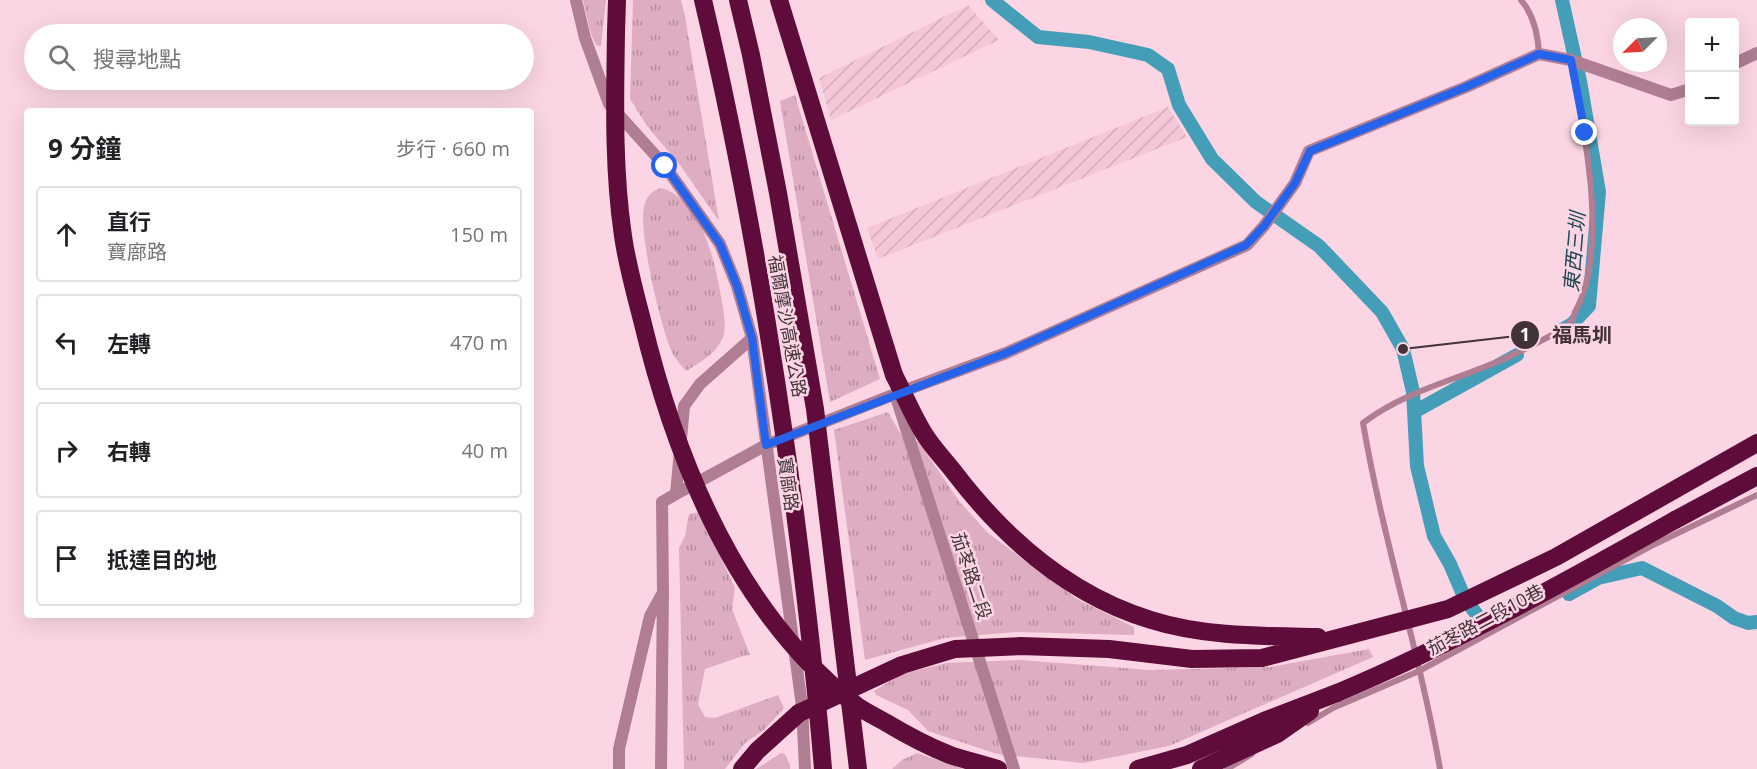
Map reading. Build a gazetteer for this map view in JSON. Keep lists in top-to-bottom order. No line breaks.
{"streets":{"highway":["福爾摩沙高速公路"],"street":["寶廍路","茄苳路二段"],"lane":["茄苳路二段10巷"]},"water":["東西三圳"],"places":["福馬圳"],"north":"bottom left","page":{"map_buttons":["+","−"],"search":"搜尋地點","heading":["9 分鐘","步行 · 660 m"],"list":[["直行","寶廍路","150 m"],["左轉","470 m"],["右轉","40 m"],"抵達目的地"]}}
